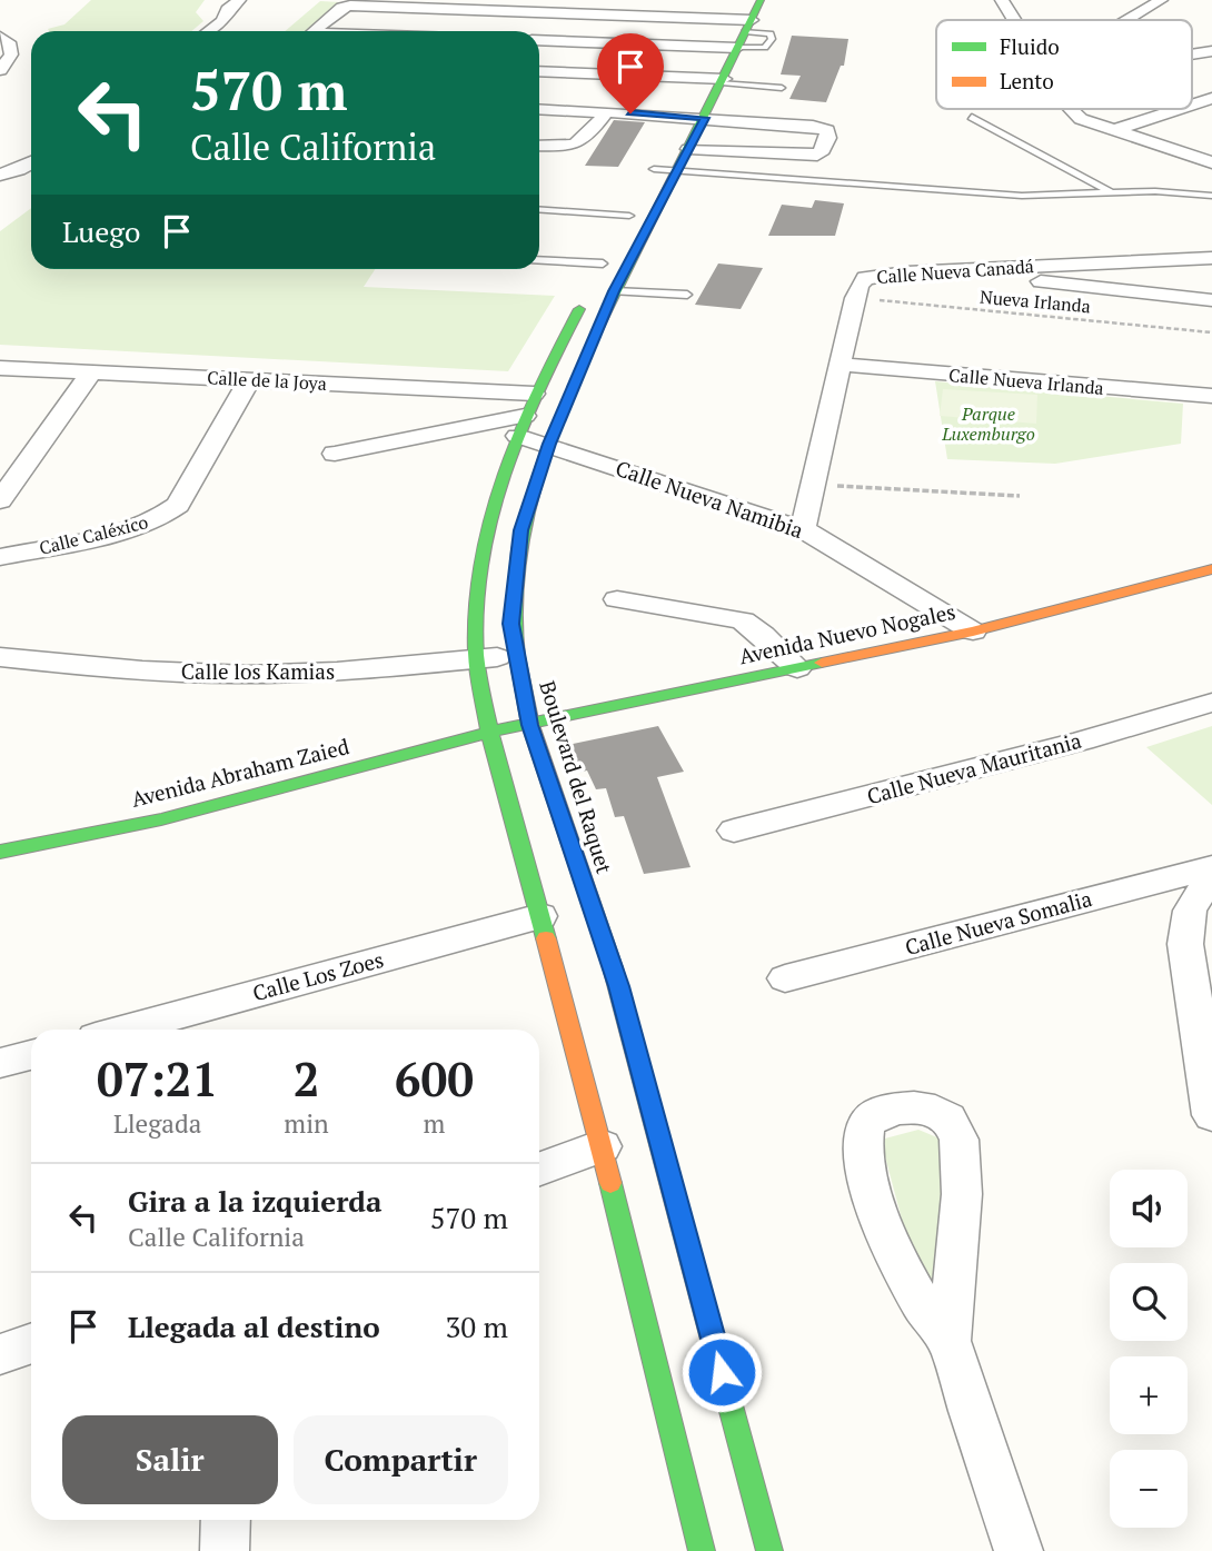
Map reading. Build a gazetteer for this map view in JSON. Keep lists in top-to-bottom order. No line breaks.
{"streets":{"street":["Calle Nueva Canadá","Calle de la Joya","Calle Nueva Irlanda","Calle Nueva Namibia","Calle Caléxico","Avenida Nuevo Nogales","Calle los Kamias","Calle Nueva Mauritania","Avenida Abraham Zaied","Boulevard del Raquet","Calle Nueva Somalia","Calle Los Zoes"],"path":["Nueva Irlanda"]},"crossings":[["Calle Nueva Canadá","Nueva Irlanda"],["Calle Nueva Canadá","Calle Nueva Irlanda"],["Calle Nueva Canadá","Calle Nueva Namibia"],["Calle de la Joya","Calle Caléxico"],["Calle Nueva Namibia","Avenida Nuevo Nogales"],["Calle Nueva Namibia","Boulevard del Raquet"],["Avenida Nuevo Nogales","Avenida Abraham Zaied"],["Avenida Nuevo Nogales","Boulevard del Raquet"],["Calle los Kamias","Boulevard del Raquet"]],"parks":["Parque Luxemburgo"],"legend":["Fluido","Lento"],"page":{"turn":["570 m","Calle California"],"then":"Luego","eta":["07:21","Llegada","2","min","600","m"],"list":[{"name":"Gira a la izquierda","note":"Calle California","value":"570 m"},{"name":"Llegada al destino","value":"30 m"}],"map_buttons":["+","−"],"buttons":["Salir","Compartir"]}}
